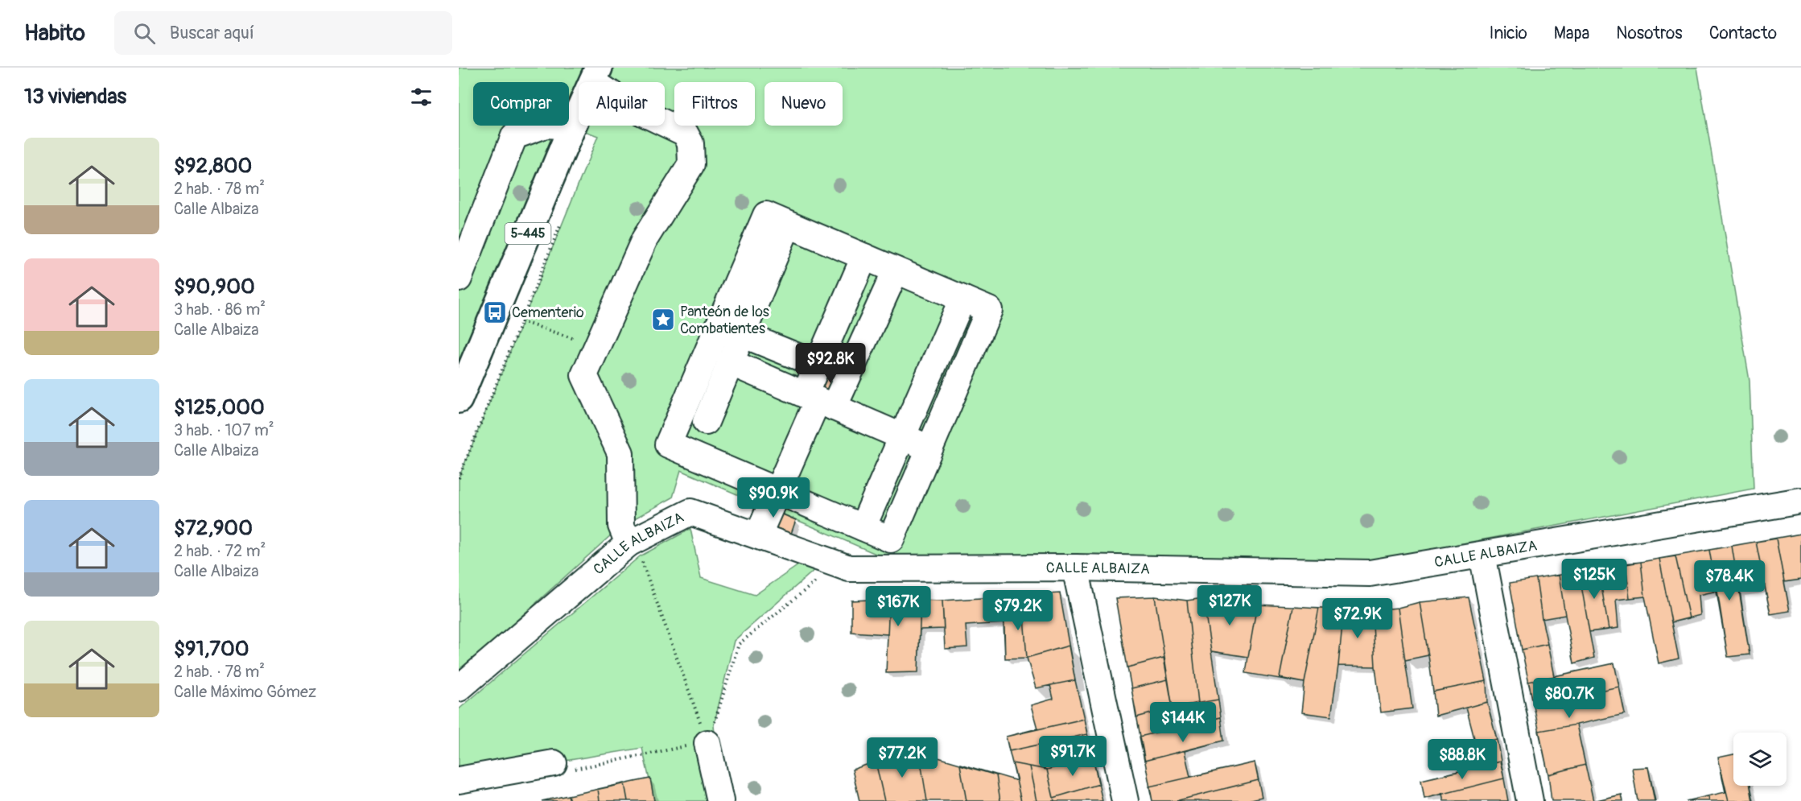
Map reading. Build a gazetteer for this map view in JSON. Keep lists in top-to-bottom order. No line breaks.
{"streets":{"highway":["5-445"],"street":["CALLE ALBAIZA"]},"places":{"bus stop":["Cementerio"],"place":["Panteón de los Combatientes"]},"page":{"header":"Habito","search":"Buscar aquí","nav":["Inicio","Mapa","Nosotros","Contacto"],"heading":"13 viviendas","chip":["Comprar","Alquilar","Filtros","Nuevo"],"list":[{"name":"$92,800","note":"2 hab. · 78 m² · Calle Albaiza"},{"name":"$90,900","note":"3 hab. · 86 m² · Calle Albaiza"},{"name":"$125,000","note":"3 hab. · 107 m² · Calle Albaiza"},{"name":"$72,900","note":"2 hab. · 72 m² · Calle Albaiza"},{"name":"$91,700","note":"2 hab. · 78 m² · Calle Máximo Gómez"}],"price":["$92.8K","$90.9K","$125K","$78.4K","$127K","$167K","$79.2K","$72.9K","$80.7K","$144K","$91.7K","$77.2K","$88.8K"]}}
